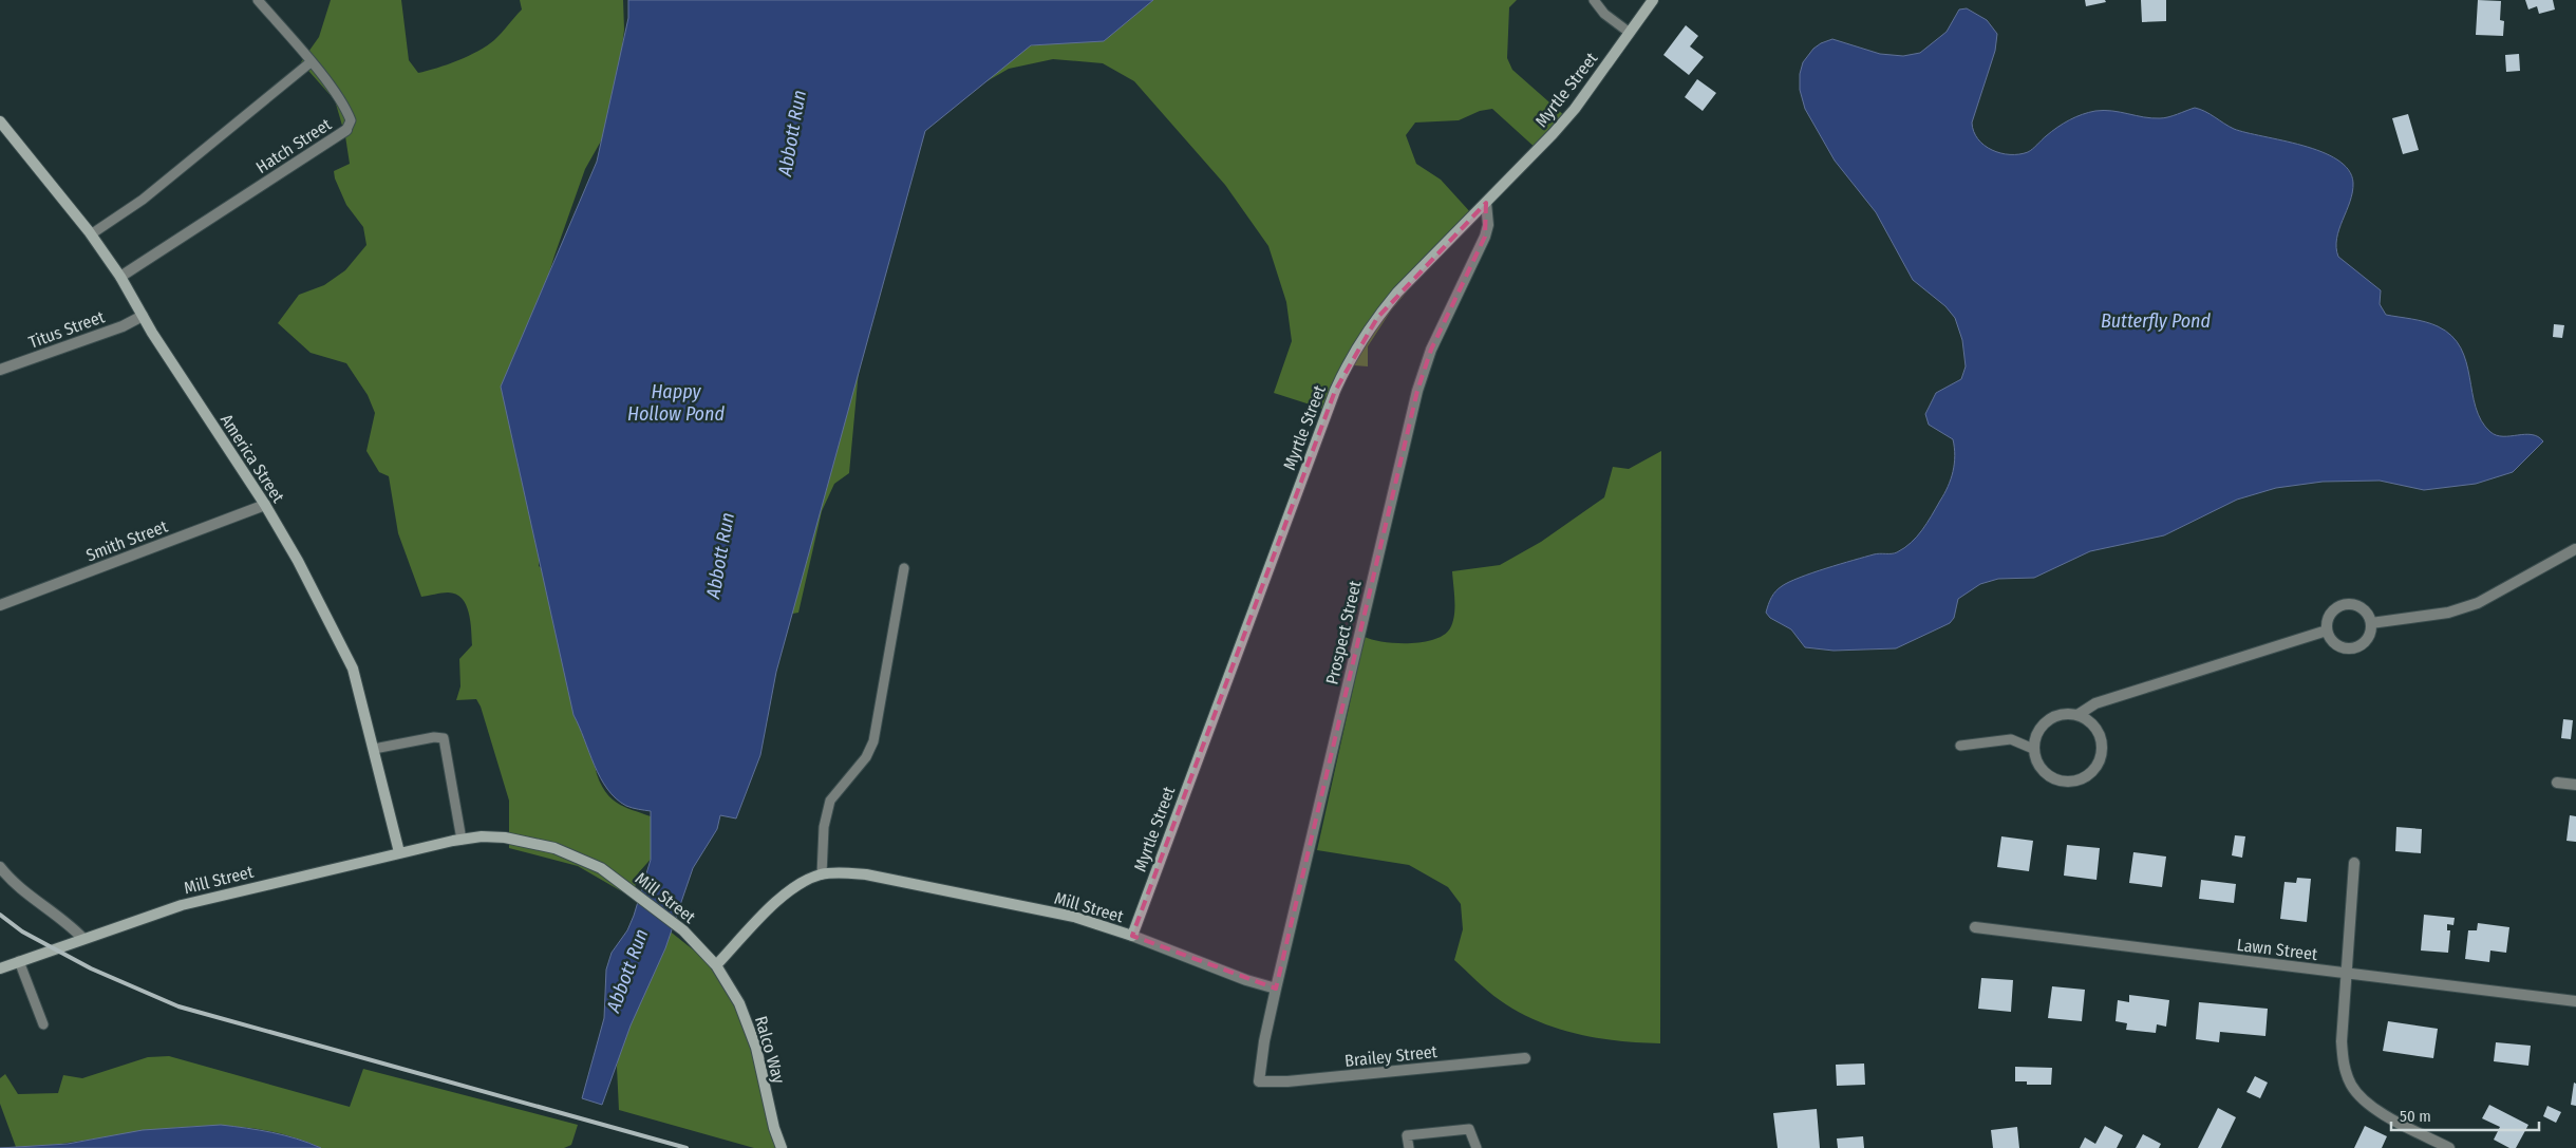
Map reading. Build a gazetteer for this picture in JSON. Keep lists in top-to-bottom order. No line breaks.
{"streets":{"street":["Myrtle Street","Hatch Street","Titus Street","America Street","Smith Street","Prospect Street","Mill Street","Lawn Street","Ralco Way","Brailey Street"]},"crossings":[["Myrtle Street","Prospect Street"],["Myrtle Street","Mill Street"],["Hatch Street","America Street"],["Titus Street","America Street"],["America Street","Smith Street"],["America Street","Mill Street"],["Prospect Street","Mill Street"],["Prospect Street","Brailey Street"],["Mill Street","Ralco Way"]],"water":["Abbott Run","Butterfly Pond","Happy Hollow Pond"],"scale_bar":"50 m"}
